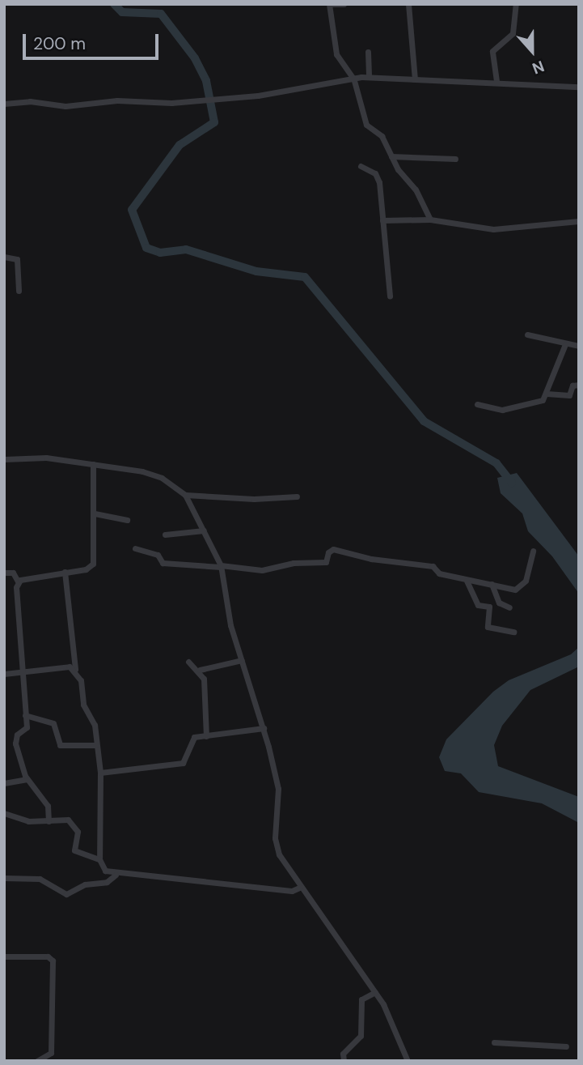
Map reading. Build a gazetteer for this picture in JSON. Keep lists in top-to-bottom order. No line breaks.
{"scale_bar":"200 m","north":"bottom"}
